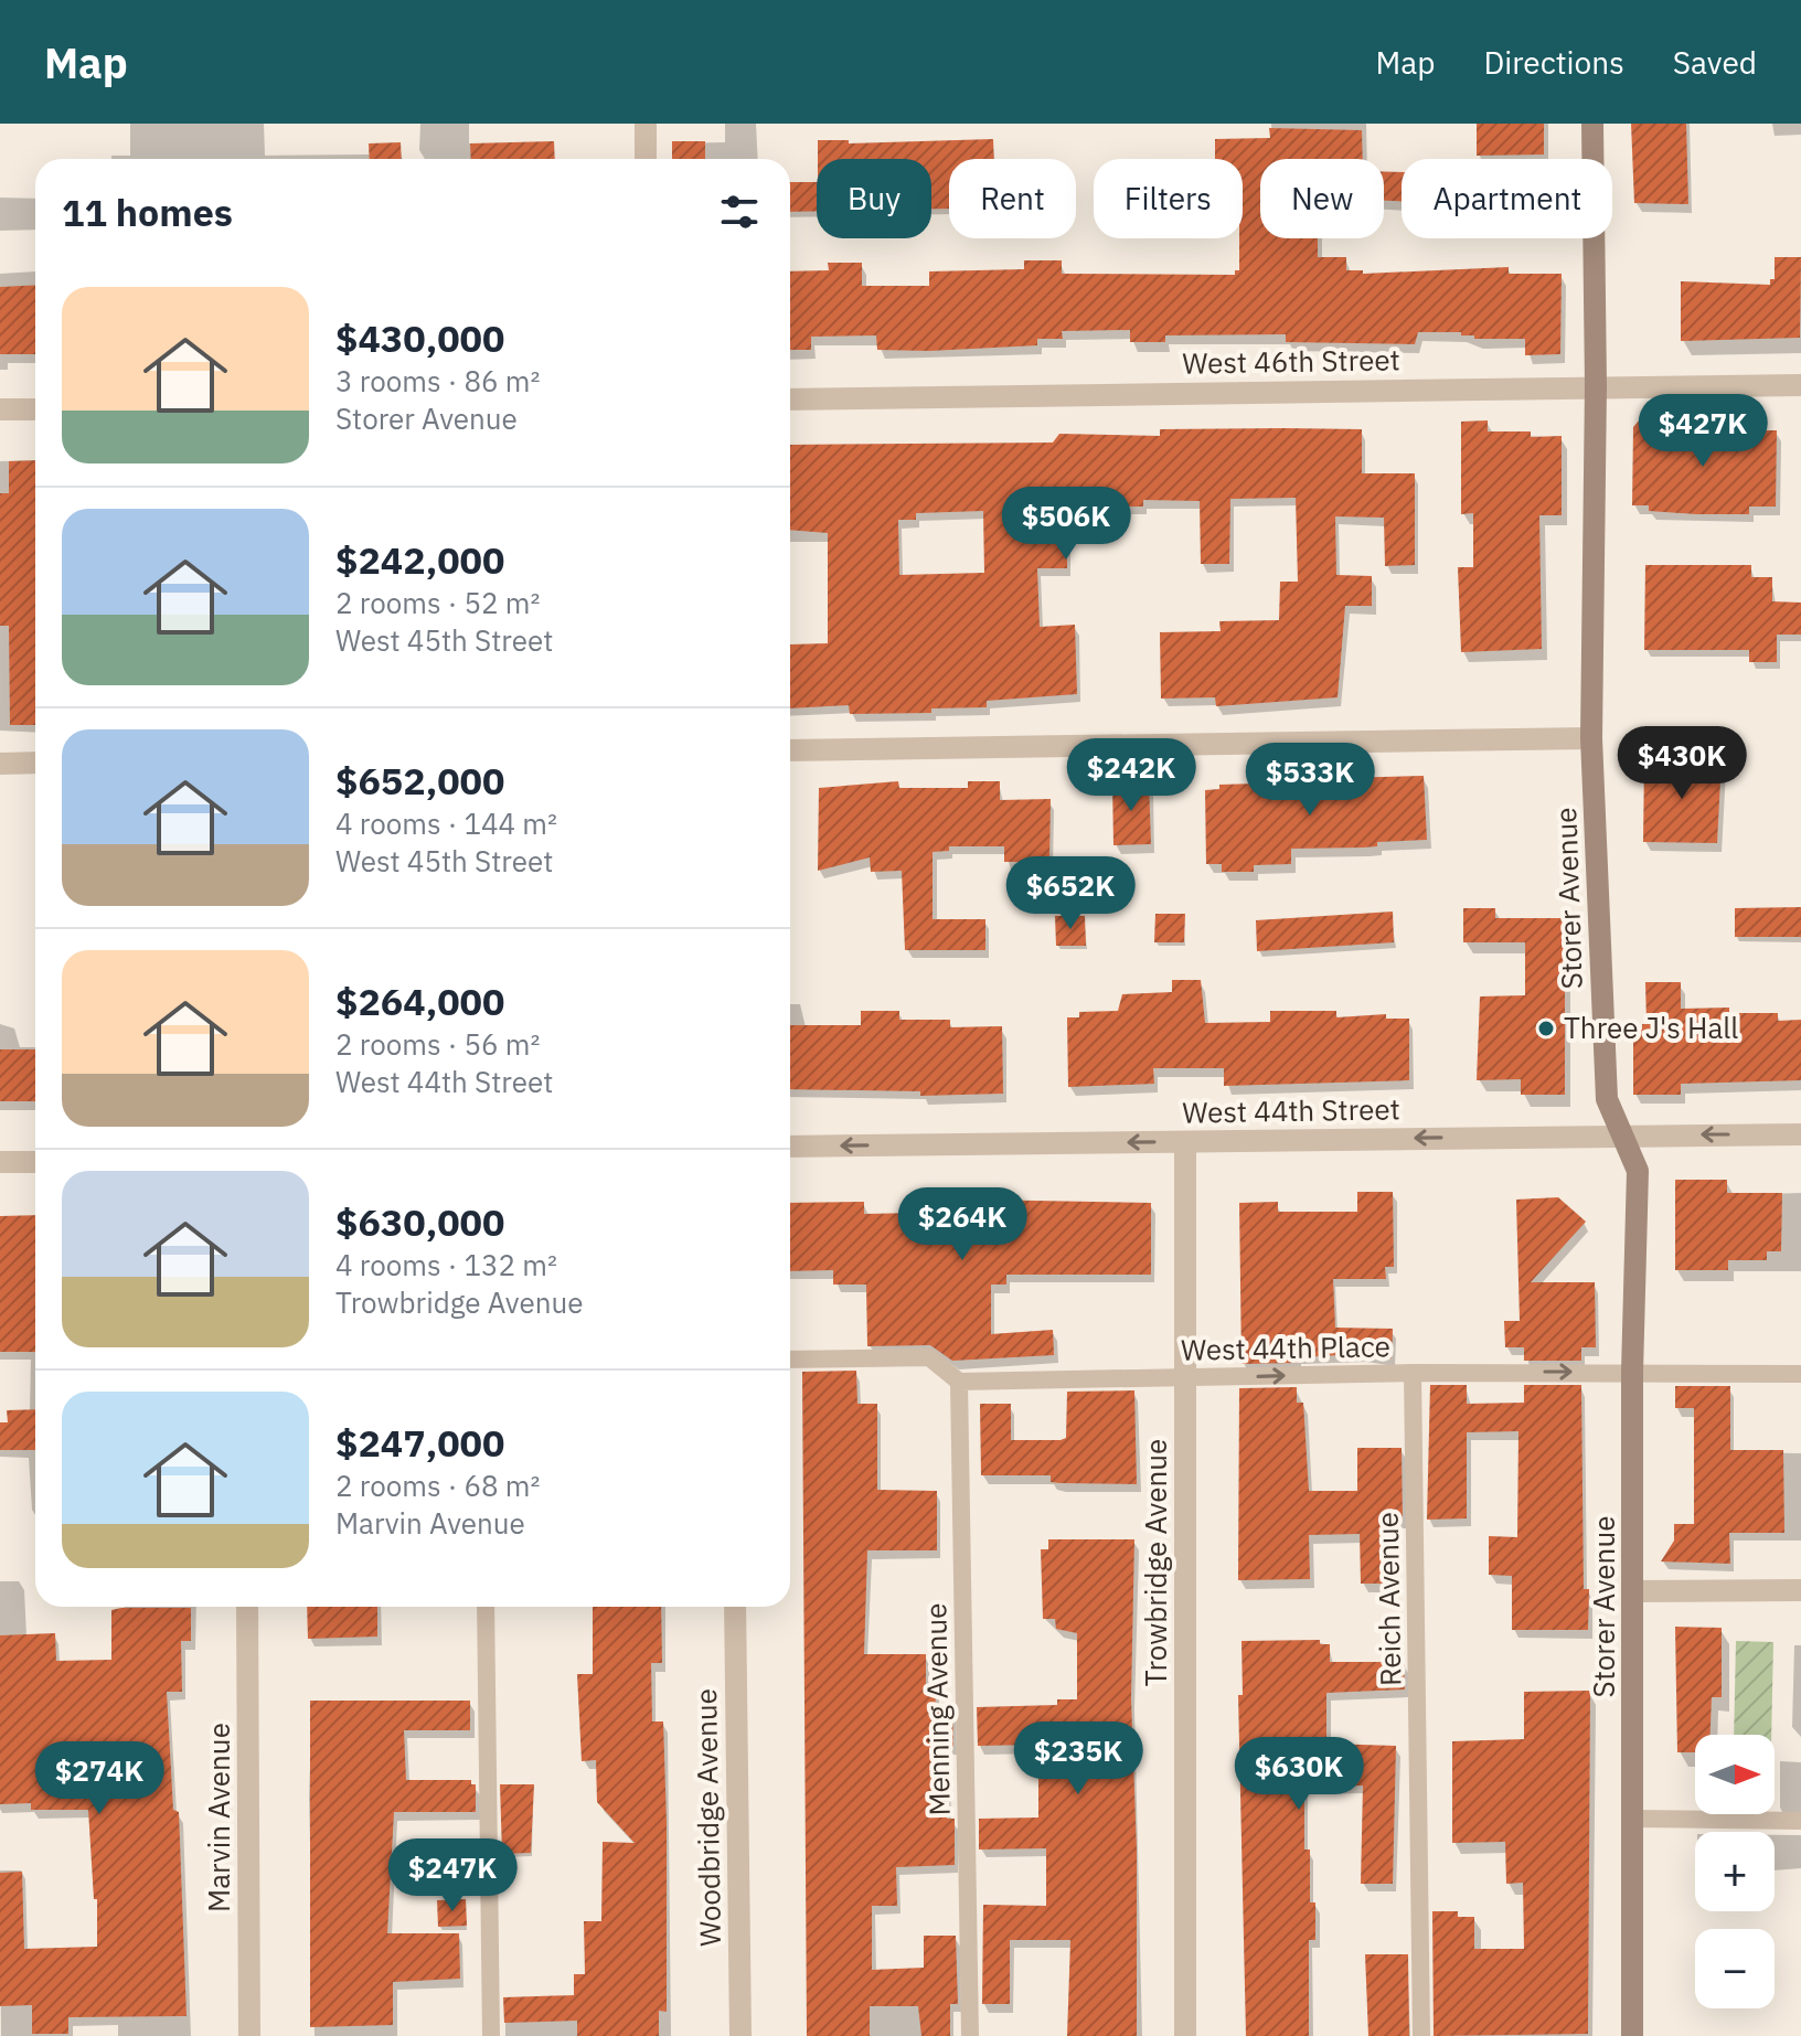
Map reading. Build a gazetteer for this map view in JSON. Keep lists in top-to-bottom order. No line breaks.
{"streets":{"street":["West 46th Street","Storer Avenue","West 44th Street","Trowbridge Avenue","Marvin Avenue","Woodbridge Avenue"],"lane":["West 44th Place","Reich Avenue","Menning Avenue"]},"crossings":[["West 46th Street","Storer Avenue"],["Storer Avenue","West 44th Street"],["Storer Avenue","West 44th Place"],["West 44th Street","Trowbridge Avenue"],["West 44th Place","Trowbridge Avenue"],["West 44th Place","Reich Avenue"],["West 44th Place","Menning Avenue"]],"one_way":["West 44th Street","West 44th Place"],"places":["Three J's Hall"],"north":"right","page":{"header":"Map","nav":["Map","Directions","Saved"],"chip":["Buy","Rent","Filters","New","Apartment"],"heading":"11 homes","list":[{"name":"$430,000","note":"3 rooms · 86 m² · Storer Avenue"},{"name":"$242,000","note":"2 rooms · 52 m² · West 45th Street"},{"name":"$652,000","note":"4 rooms · 144 m² · West 45th Street"},{"name":"$264,000","note":"2 rooms · 56 m² · West 44th Street"},{"name":"$630,000","note":"4 rooms · 132 m² · Trowbridge Avenue"},{"name":"$247,000","note":"2 rooms · 68 m² · Marvin Avenue"}],"price":["$427K","$506K","$430K","$242K","$533K","$652K","$264K","$235K","$630K","$274K","$247K"],"map_buttons":["+","−"]}}
